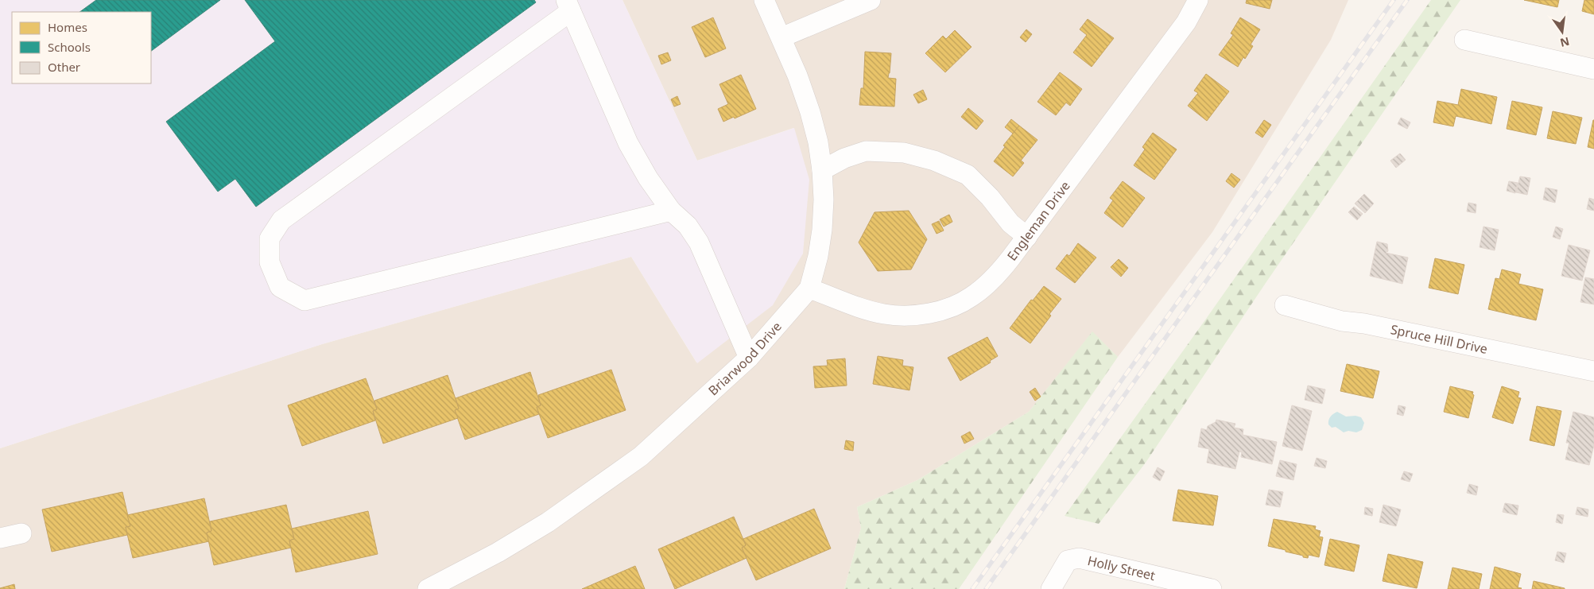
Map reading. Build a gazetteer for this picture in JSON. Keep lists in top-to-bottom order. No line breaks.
{"streets":{"street":["Engleman Drive","Spruce Hill Drive","Briarwood Drive","Holly Street"]},"crossings":[["Engleman Drive","Briarwood Drive"]],"legend":["Homes","Schools","Other"],"north":"bottom"}
